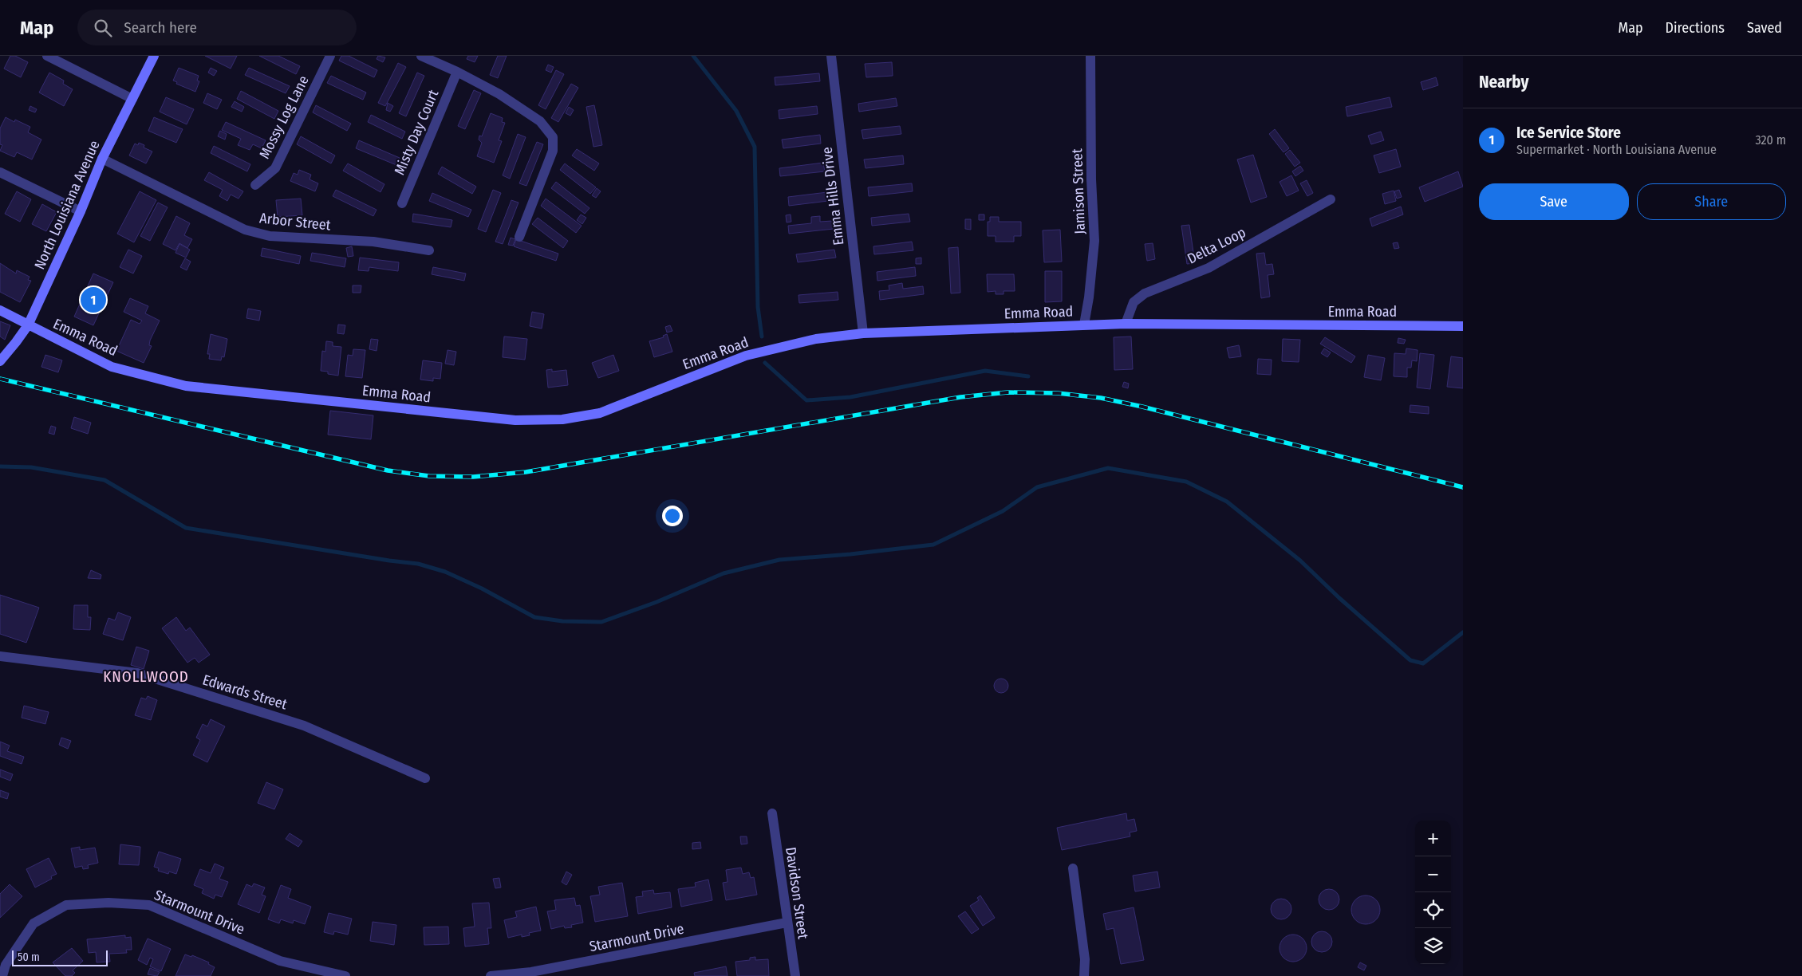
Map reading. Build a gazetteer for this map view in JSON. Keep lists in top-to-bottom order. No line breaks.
{"streets":{"street":["Mossy Log Lane","Misty Day Court","Jamison Street","Emma Hills Drive","North Louisiana Avenue","Arbor Street","Delta Loop","Emma Road","Edwards Street","Davidson Street","Starmount Drive"]},"crossings":[["Jamison Street","Emma Road"],["Emma Hills Drive","Emma Road"],["North Louisiana Avenue","Arbor Street"],["North Louisiana Avenue","Emma Road"],["Delta Loop","Emma Road"],["Davidson Street","Starmount Drive"]],"districts":["KNOLLWOOD"],"scale_bar":"50 m","page":{"header":"Map","search":"Search here","nav":["Map","Directions","Saved"],"heading":"Nearby","list":[{"mark":"1","name":"Ice Service Store","note":"Supermarket · North Louisiana Avenue","value":"320 m"}],"buttons":["Save","Share"],"pins":"1","map_buttons":["+","−"],"scale":"50 m"}}
